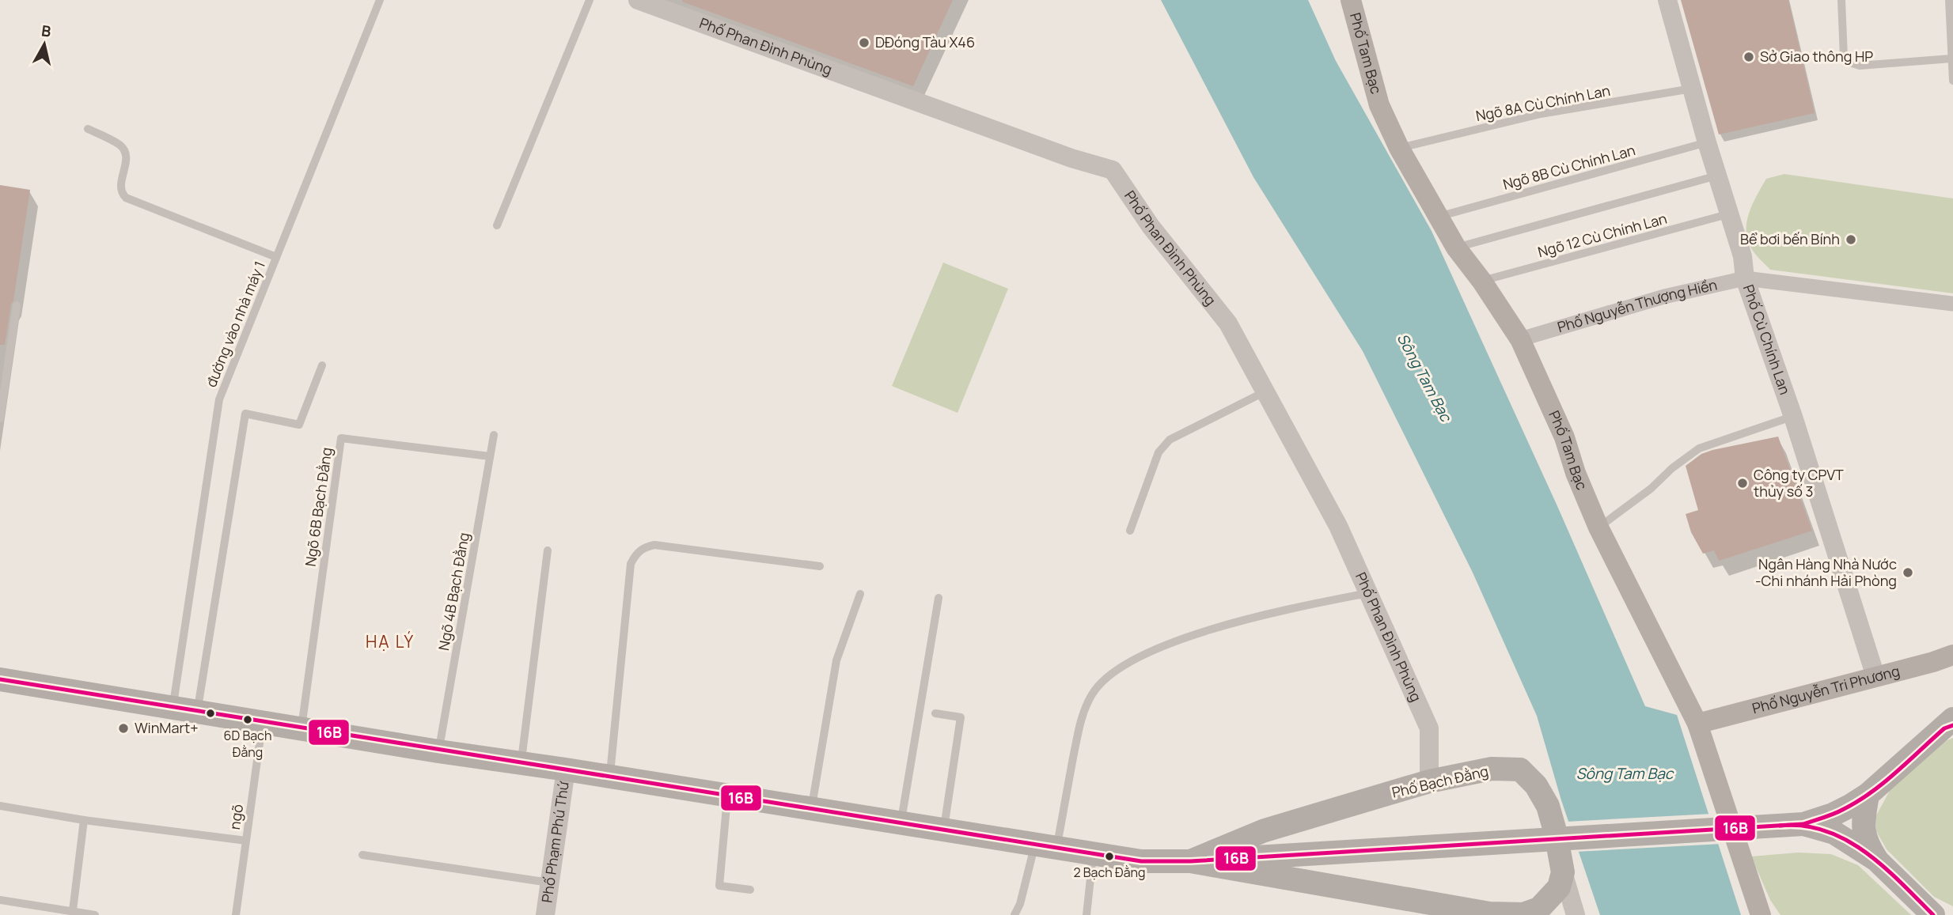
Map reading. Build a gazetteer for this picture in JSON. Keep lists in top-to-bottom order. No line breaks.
{"streets":{"main road":["Phố Tam Bạc","Phố Nguyễn Tri Phương","Phố Bạch Đằng"],"street":["Phố Phan Đình Phùng","Phố Nguyễn Thượng Hiền","Phố Cù Chính Lan","Phố Phạm Phú Thứ"],"lane":["Ngõ 8A Cù Chính Lan","Ngõ 8B Cù Chính Lan","Ngõ 12 Cù Chính Lan","đường vào nhà máy 1","Ngõ 6B Bạch Đằng","Ngõ 4B Bạch Đằng","ngõ"]},"crossings":[["Phố Phan Đình Phùng","Phố Bạch Đằng"],["Phố Tam Bạc","Ngõ 8A Cù Chính Lan"],["Phố Tam Bạc","Ngõ 8B Cù Chính Lan"],["Phố Tam Bạc","Ngõ 12 Cù Chính Lan"],["Phố Tam Bạc","Phố Nguyễn Thượng Hiền"],["Phố Tam Bạc","Phố Nguyễn Tri Phương"],["Ngõ 8A Cù Chính Lan","Phố Cù Chính Lan"],["Ngõ 8B Cù Chính Lan","Phố Cù Chính Lan"],["Ngõ 12 Cù Chính Lan","Phố Cù Chính Lan"],["Phố Nguyễn Thượng Hiền","Phố Cù Chính Lan"],["đường vào nhà máy 1","Phố Bạch Đằng"],["Phố Cù Chính Lan","Phố Nguyễn Tri Phương"],["Ngõ 6B Bạch Đằng","Ngõ 4B Bạch Đằng"],["Ngõ 6B Bạch Đằng","Phố Bạch Đằng"],["Ngõ 4B Bạch Đằng","Phố Bạch Đằng"],["Phố Bạch Đằng","ngõ"],["Phố Bạch Đằng","Phố Phạm Phú Thứ"]],"districts":["HẠ LÝ"],"water":["Sông Tam Bạc"],"places":["DĐóng Tàu X46","Sở Giao thông HP","Bể bơi bến Bính","Công ty CPVT thủy số 3","Ngân Hàng Nhà Nước -Chi nhánh Hải Phòng","6D Bạch Đằng","WinMart+","2 Bạch Đằng"],"lines":["transit line 16B"],"north":"top"}
